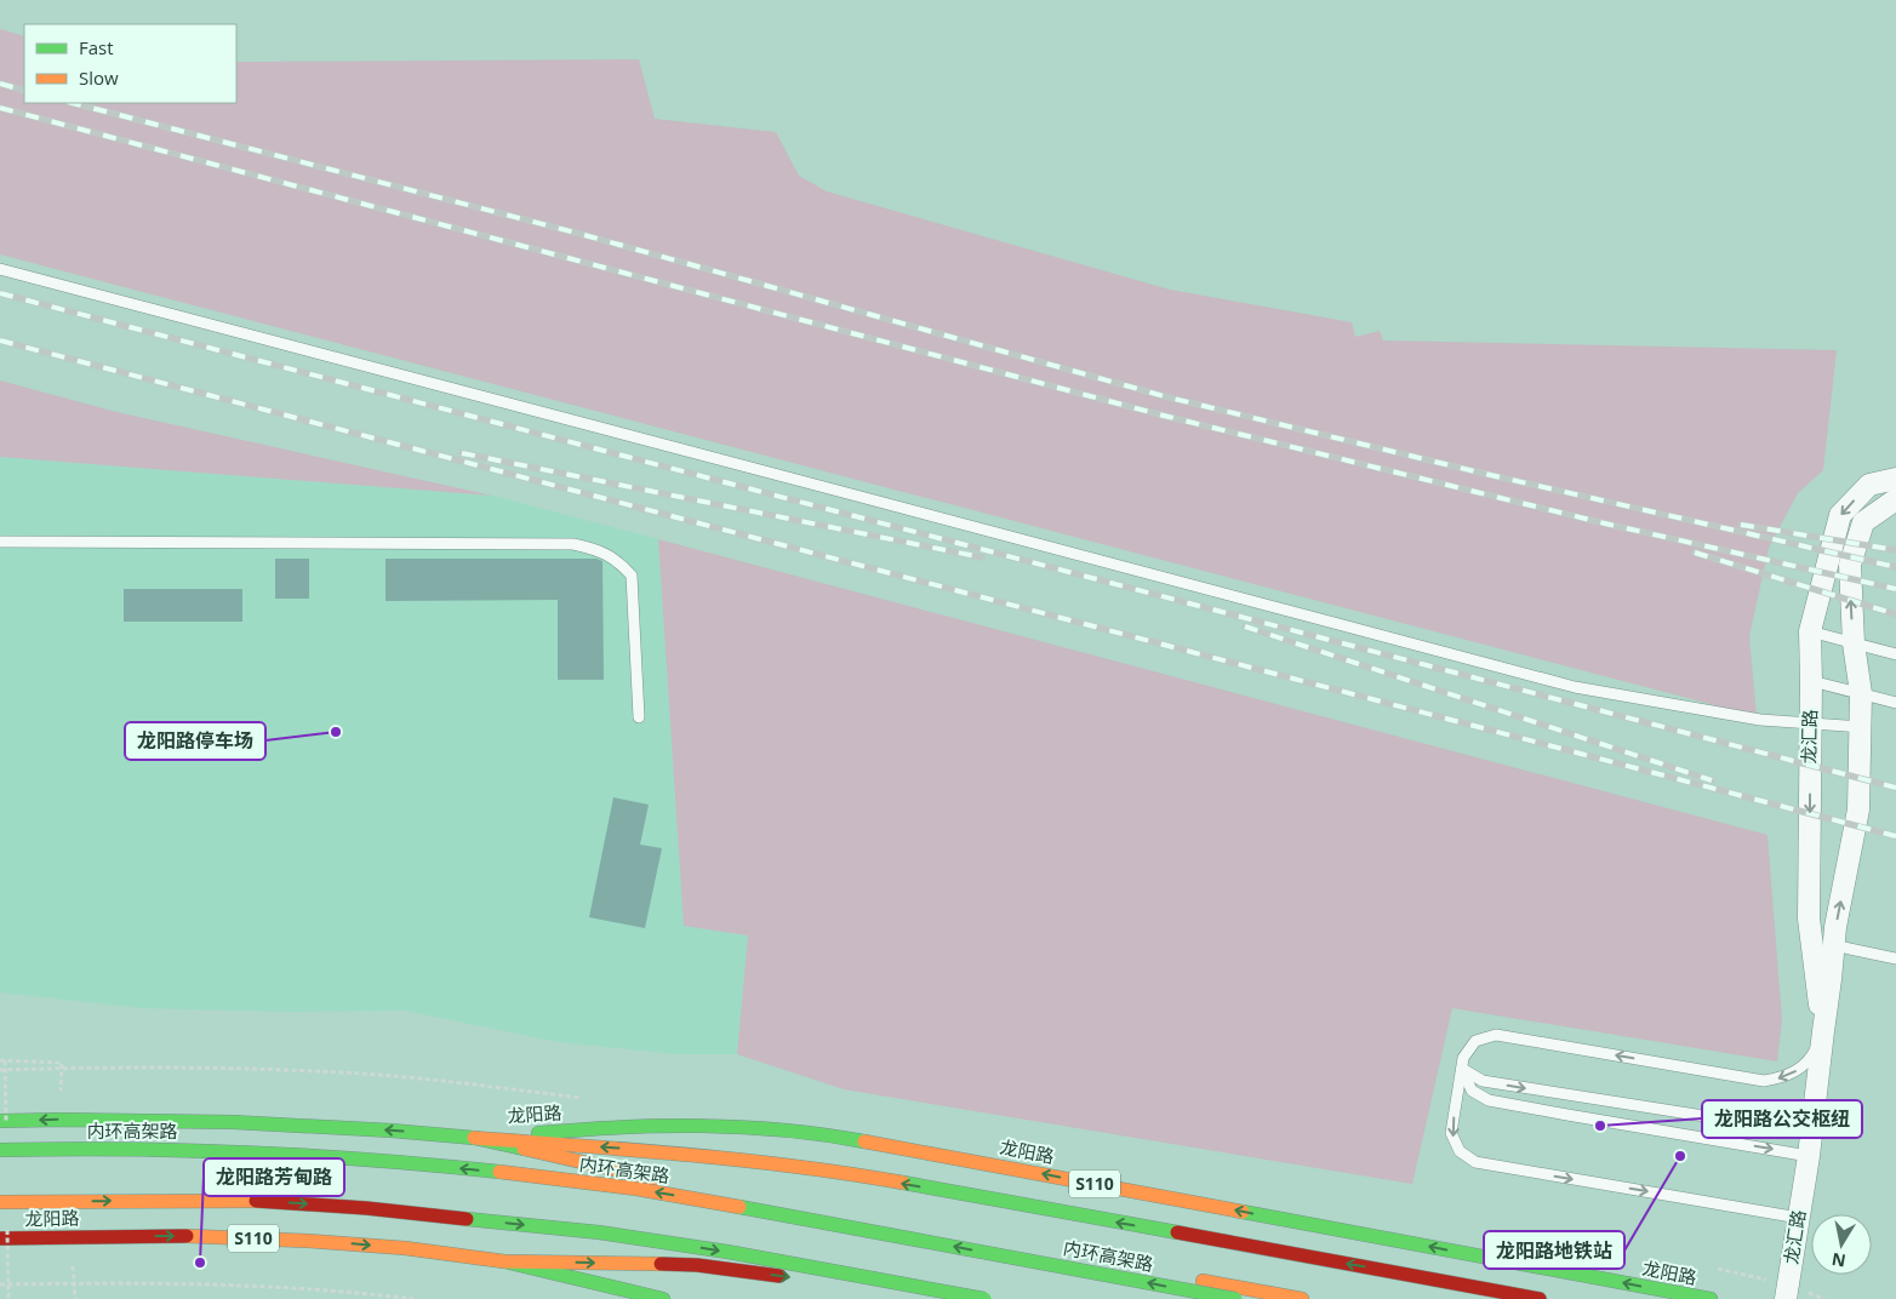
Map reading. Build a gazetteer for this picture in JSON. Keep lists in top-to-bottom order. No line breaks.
{"streets":{"main road":["龙阳路","内环高架路","S110"],"street":["龙汇路"]},"places":["龙阳路停车场","龙阳路公交枢纽","龙阳路地铁站","龙阳路芳甸路"],"legend":["Fast","Slow"],"north":"bottom"}
